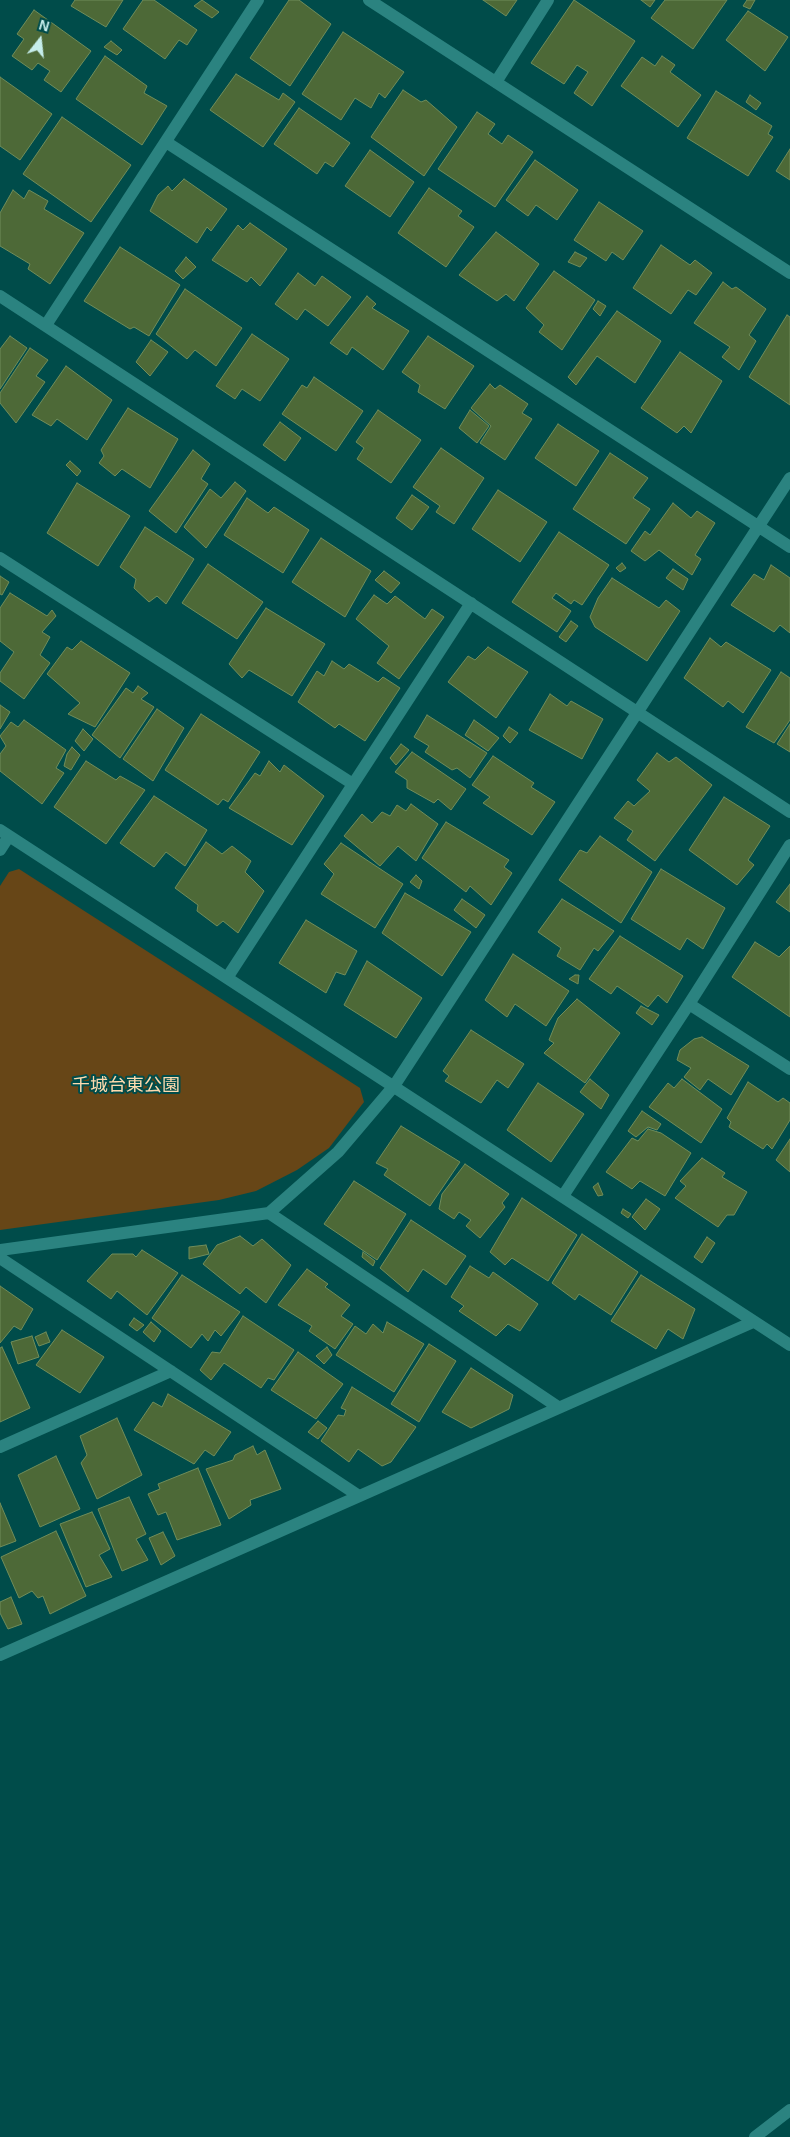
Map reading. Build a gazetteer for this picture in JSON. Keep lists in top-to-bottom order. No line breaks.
{"parks":["千城台東公園"],"north":"top"}
